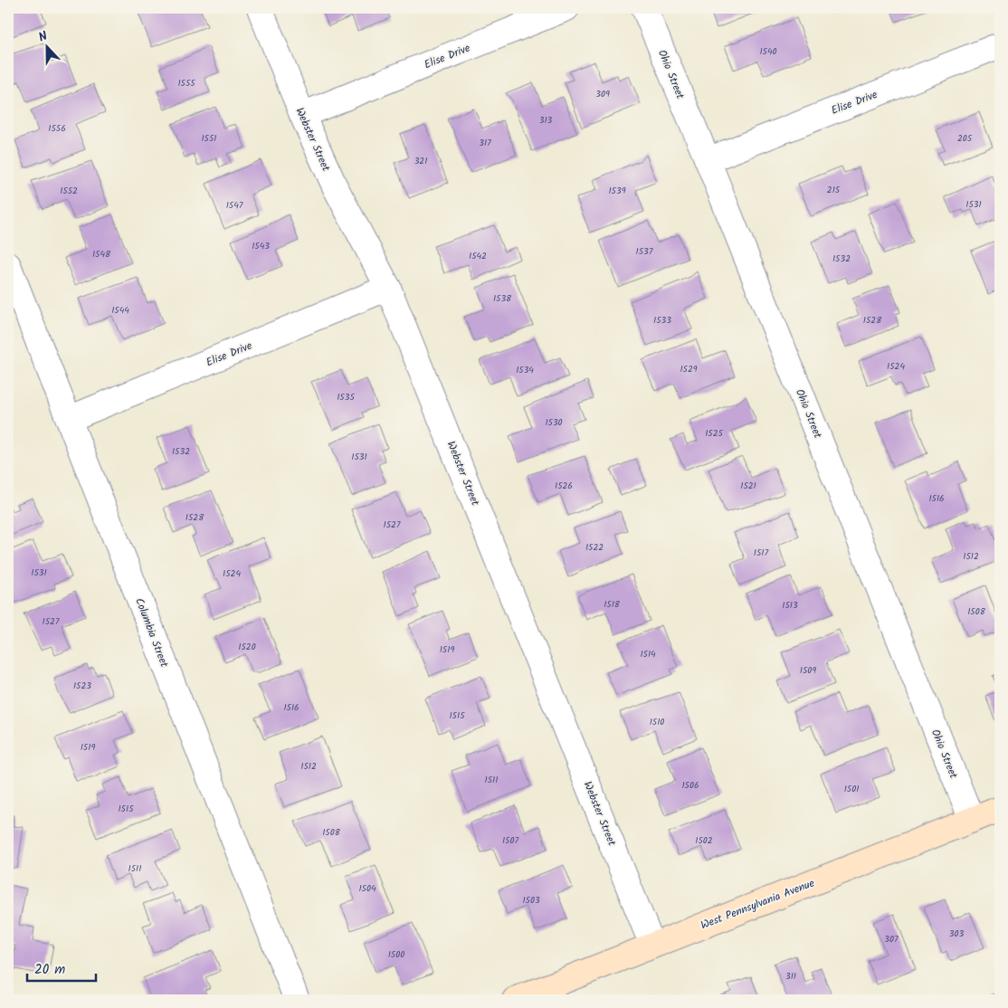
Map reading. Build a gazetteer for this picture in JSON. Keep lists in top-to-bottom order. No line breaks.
{"streets":{"street":["Elise Drive","Ohio Street","Webster Street","Columbia Street","West Pennsylvania Avenue"]},"crossings":[["Elise Drive","Ohio Street"],["Elise Drive","Webster Street"],["Elise Drive","Columbia Street"],["Ohio Street","West Pennsylvania Avenue"],["Webster Street","West Pennsylvania Avenue"]],"house_numbers":["1540","1555","309","313","1556","1551","205","317","321","215","1552","1539","1531","1547","1543","1537","1548","1542","1532","1538","1544","1533","1528","1524","1529","1534","1535","1530","1525","1532","1531","1526","1521","1516","1528","1527","1522","1517","1512","1531","1524","1518","1513","1508","1527","1520","1519","1514","1509","1523","1516","1515","1510","1519","1512","1511","1506","1501","1515","1508","1507","1502","1511","1504","1503","303","307","1500","311"],"scale_bar":"20 m","north":"top"}
